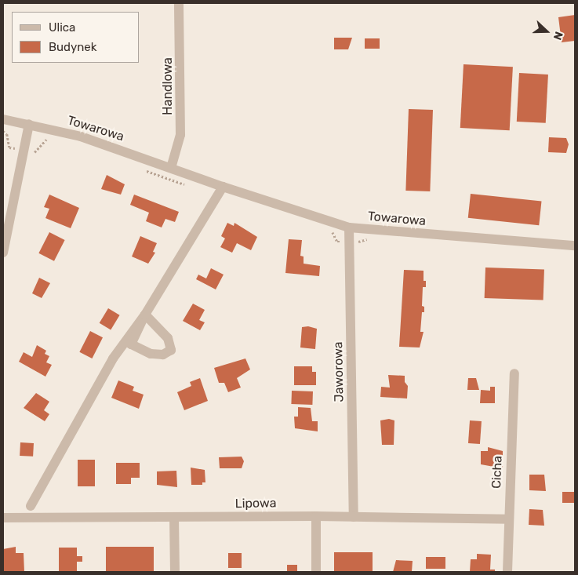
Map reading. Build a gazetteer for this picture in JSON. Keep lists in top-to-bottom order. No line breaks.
{"streets":{"street":["Handlowa","Towarowa","Jaworowa","Cicha","Lipowa"]},"crossings":[["Handlowa","Towarowa"],["Towarowa","Jaworowa"],["Jaworowa","Lipowa"],["Cicha","Lipowa"]],"legend":["Ulica","Budynek"],"north":"right"}
